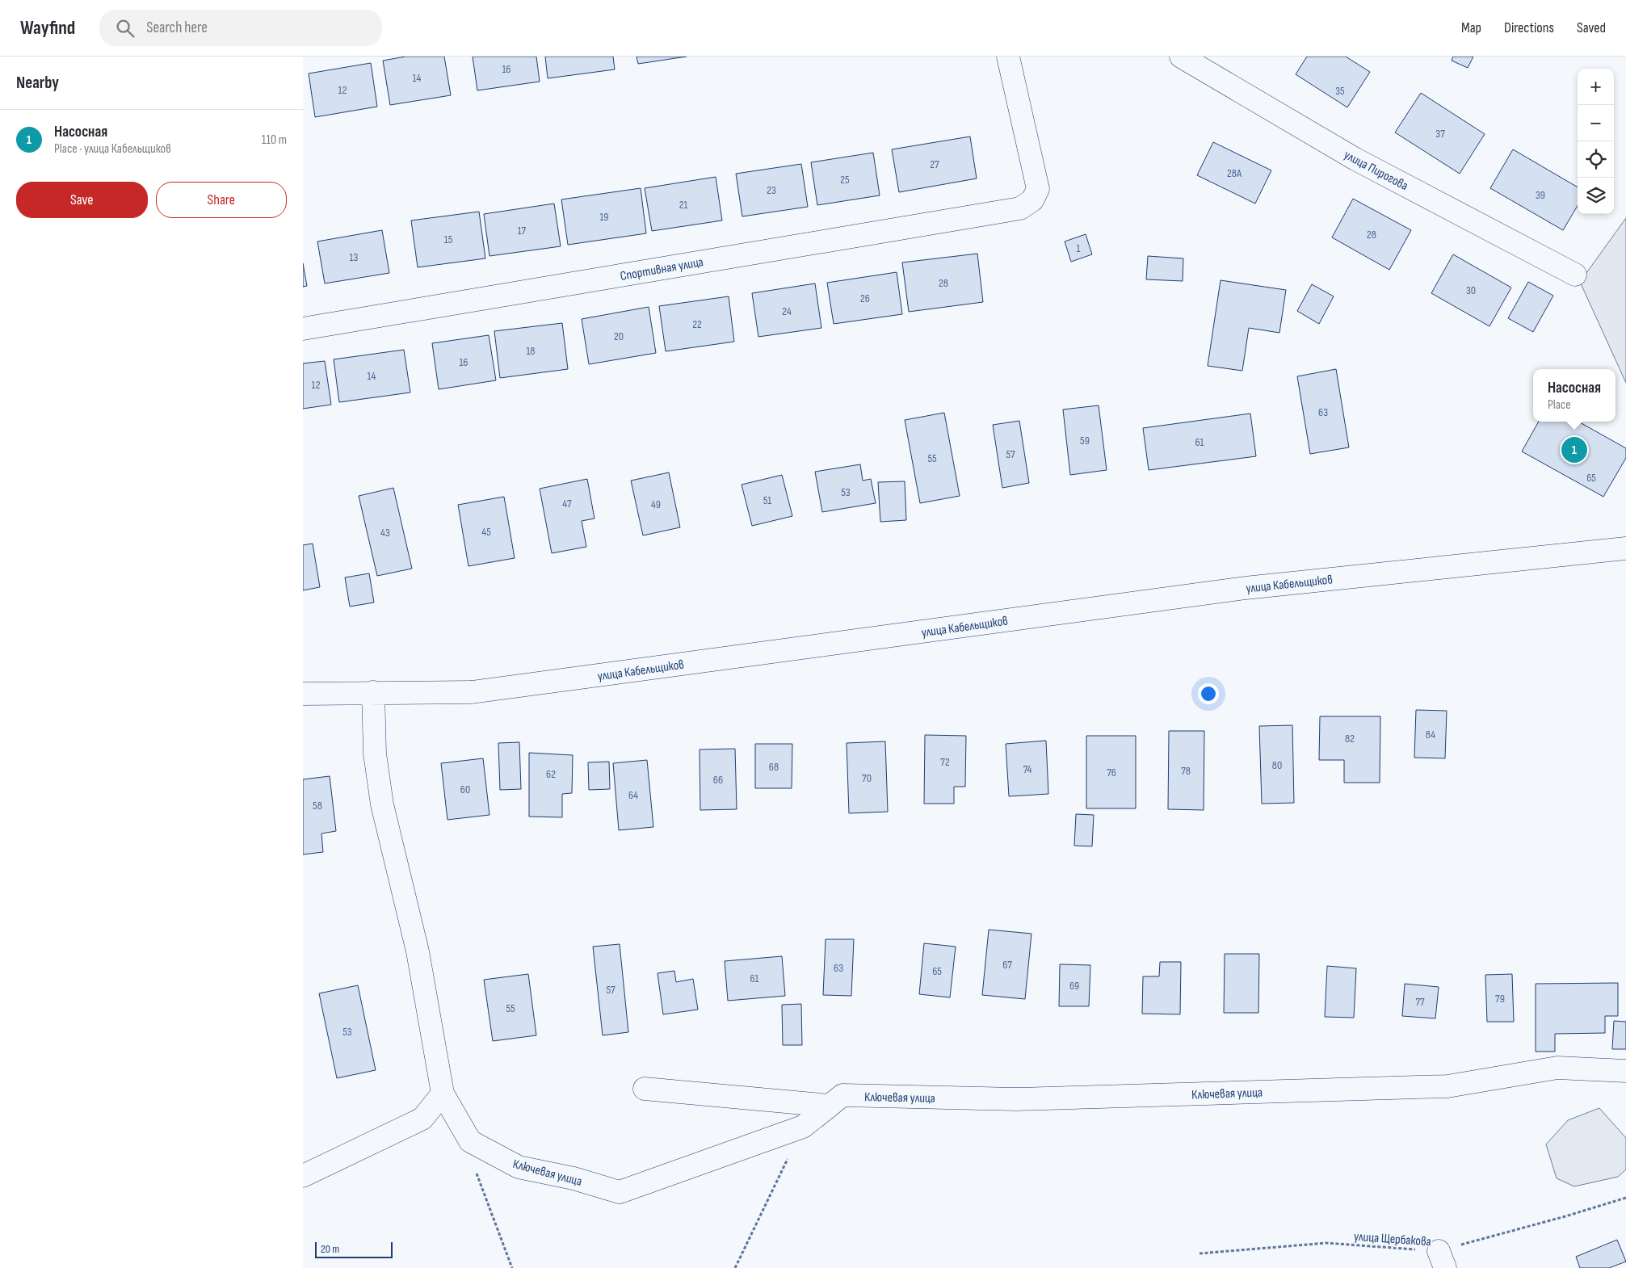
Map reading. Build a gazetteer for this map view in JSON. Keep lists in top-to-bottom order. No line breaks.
{"streets":{"street":["улица Пирогова","Спортивная улица","улица Кабельщиков","Ключевая улица"],"path":["улица Щербакова"]},"house_numbers":["16","14","12","35","37","27","28А","25","23","39","21","19","17","28","15","1","13","28","30","26","24","22","20","18","16","14","12","63","59","61","57","55","65","53","51","47","49","45","43","84","82","72","80","68","74","78","76","62","70","66","60","64","58","67","63","65","61","69","57","79","77","55","53"],"scale_bar":"20 m","page":{"header":"Wayfind","search":"Search here","nav":["Map","Directions","Saved"],"heading":"Nearby","map_buttons":["+","−"],"list":[{"mark":"1","name":"Насосная","note":"Place · улица Кабельщиков","value":"110 m"}],"buttons":["Save","Share"],"popup":["Насосная","Place"],"pins":"1","scale":"20 m"}}
